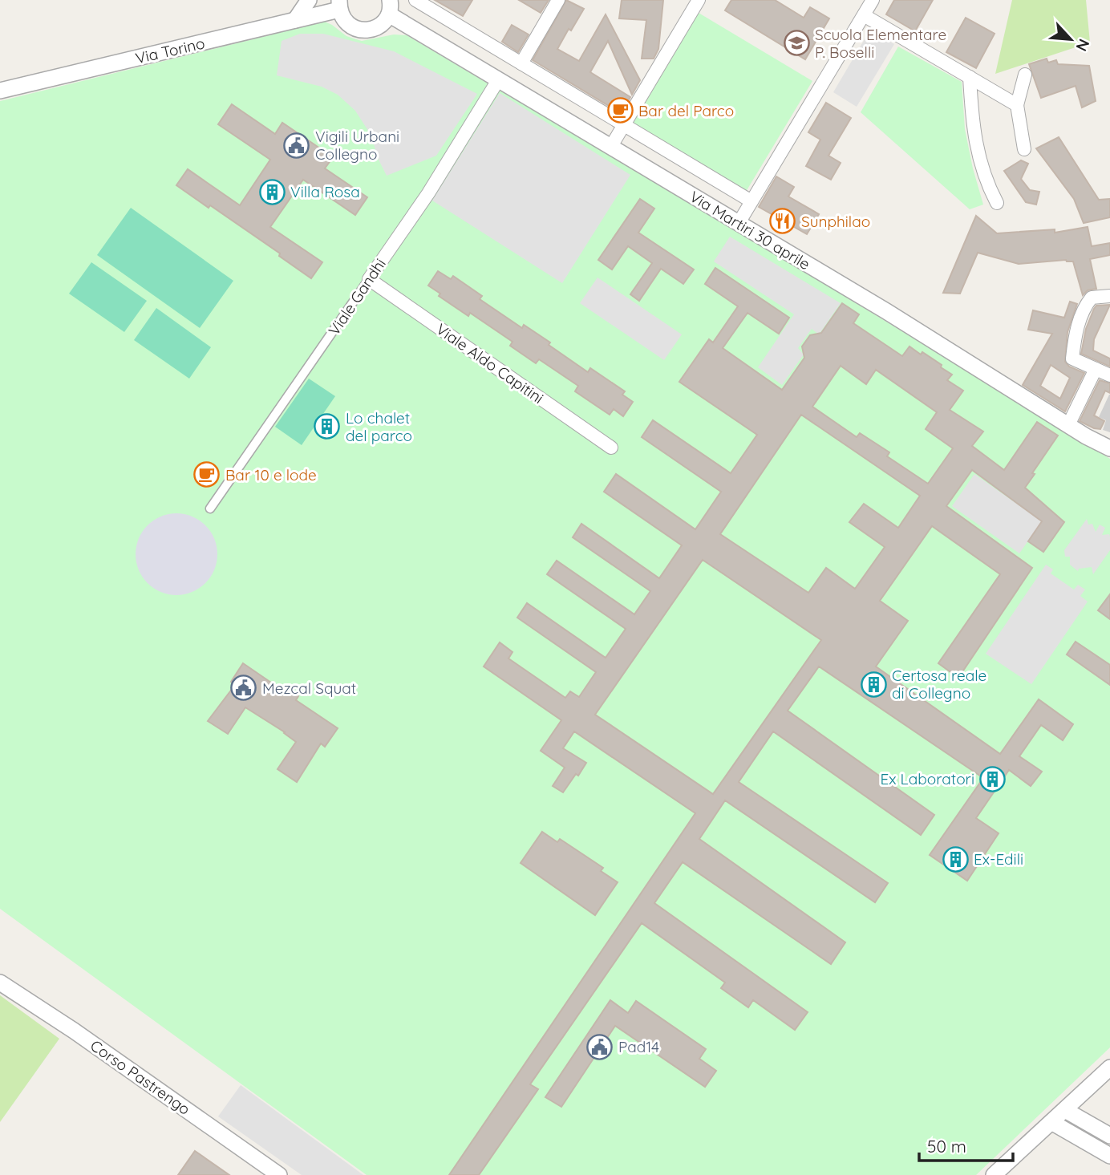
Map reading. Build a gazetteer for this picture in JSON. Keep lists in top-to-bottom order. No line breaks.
{"streets":{"street":["Via Torino","Via Martiri 30 aprile","Viale Gandhi","Viale Aldo Capitini","Corso Pastrengo"]},"crossings":[["Via Martiri 30 aprile","Viale Gandhi"],["Viale Gandhi","Viale Aldo Capitini"]],"places":{"school or university":["Scuola Elementare P. Boselli"],"cafe":["Bar del Parco","Bar 10 e lode"],"public building":["Vigili Urbani Collegno","Mezcal Squat","Pad14"],"building":["Villa Rosa","Lo chalet del parco","Certosa reale di Collegno","Ex Laboratori","Ex-Edili"],"restaurant":["Sunphilao"]},"scale_bar":"50 m","north":"bottom right"}
